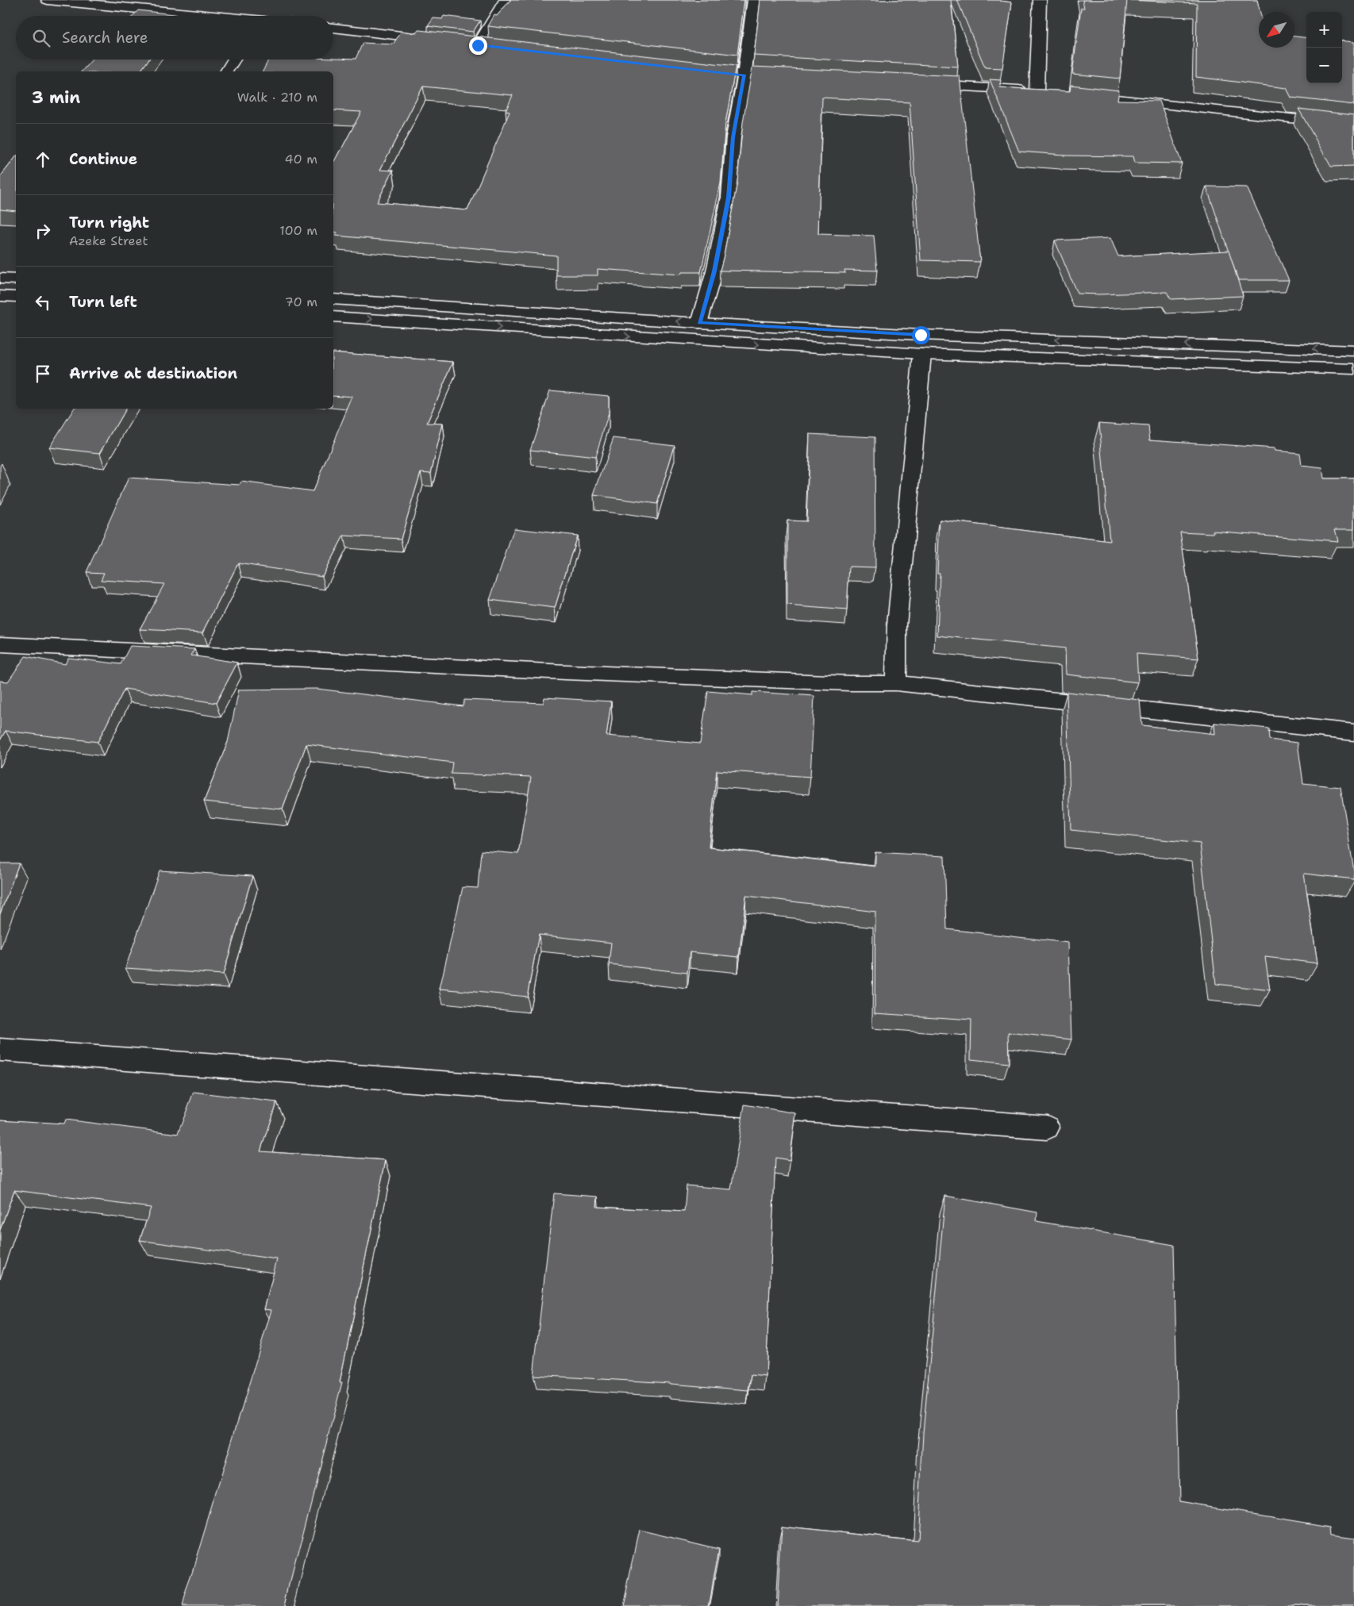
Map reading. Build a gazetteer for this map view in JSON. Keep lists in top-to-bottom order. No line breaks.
{"north":"bottom left","page":{"map_buttons":["+","−"],"search":"Search here","heading":["3 min","Walk · 210 m"],"list":[["Continue","40 m"],["Turn right","Azeke Street","100 m"],["Turn left","70 m"],"Arrive at destination"]}}
